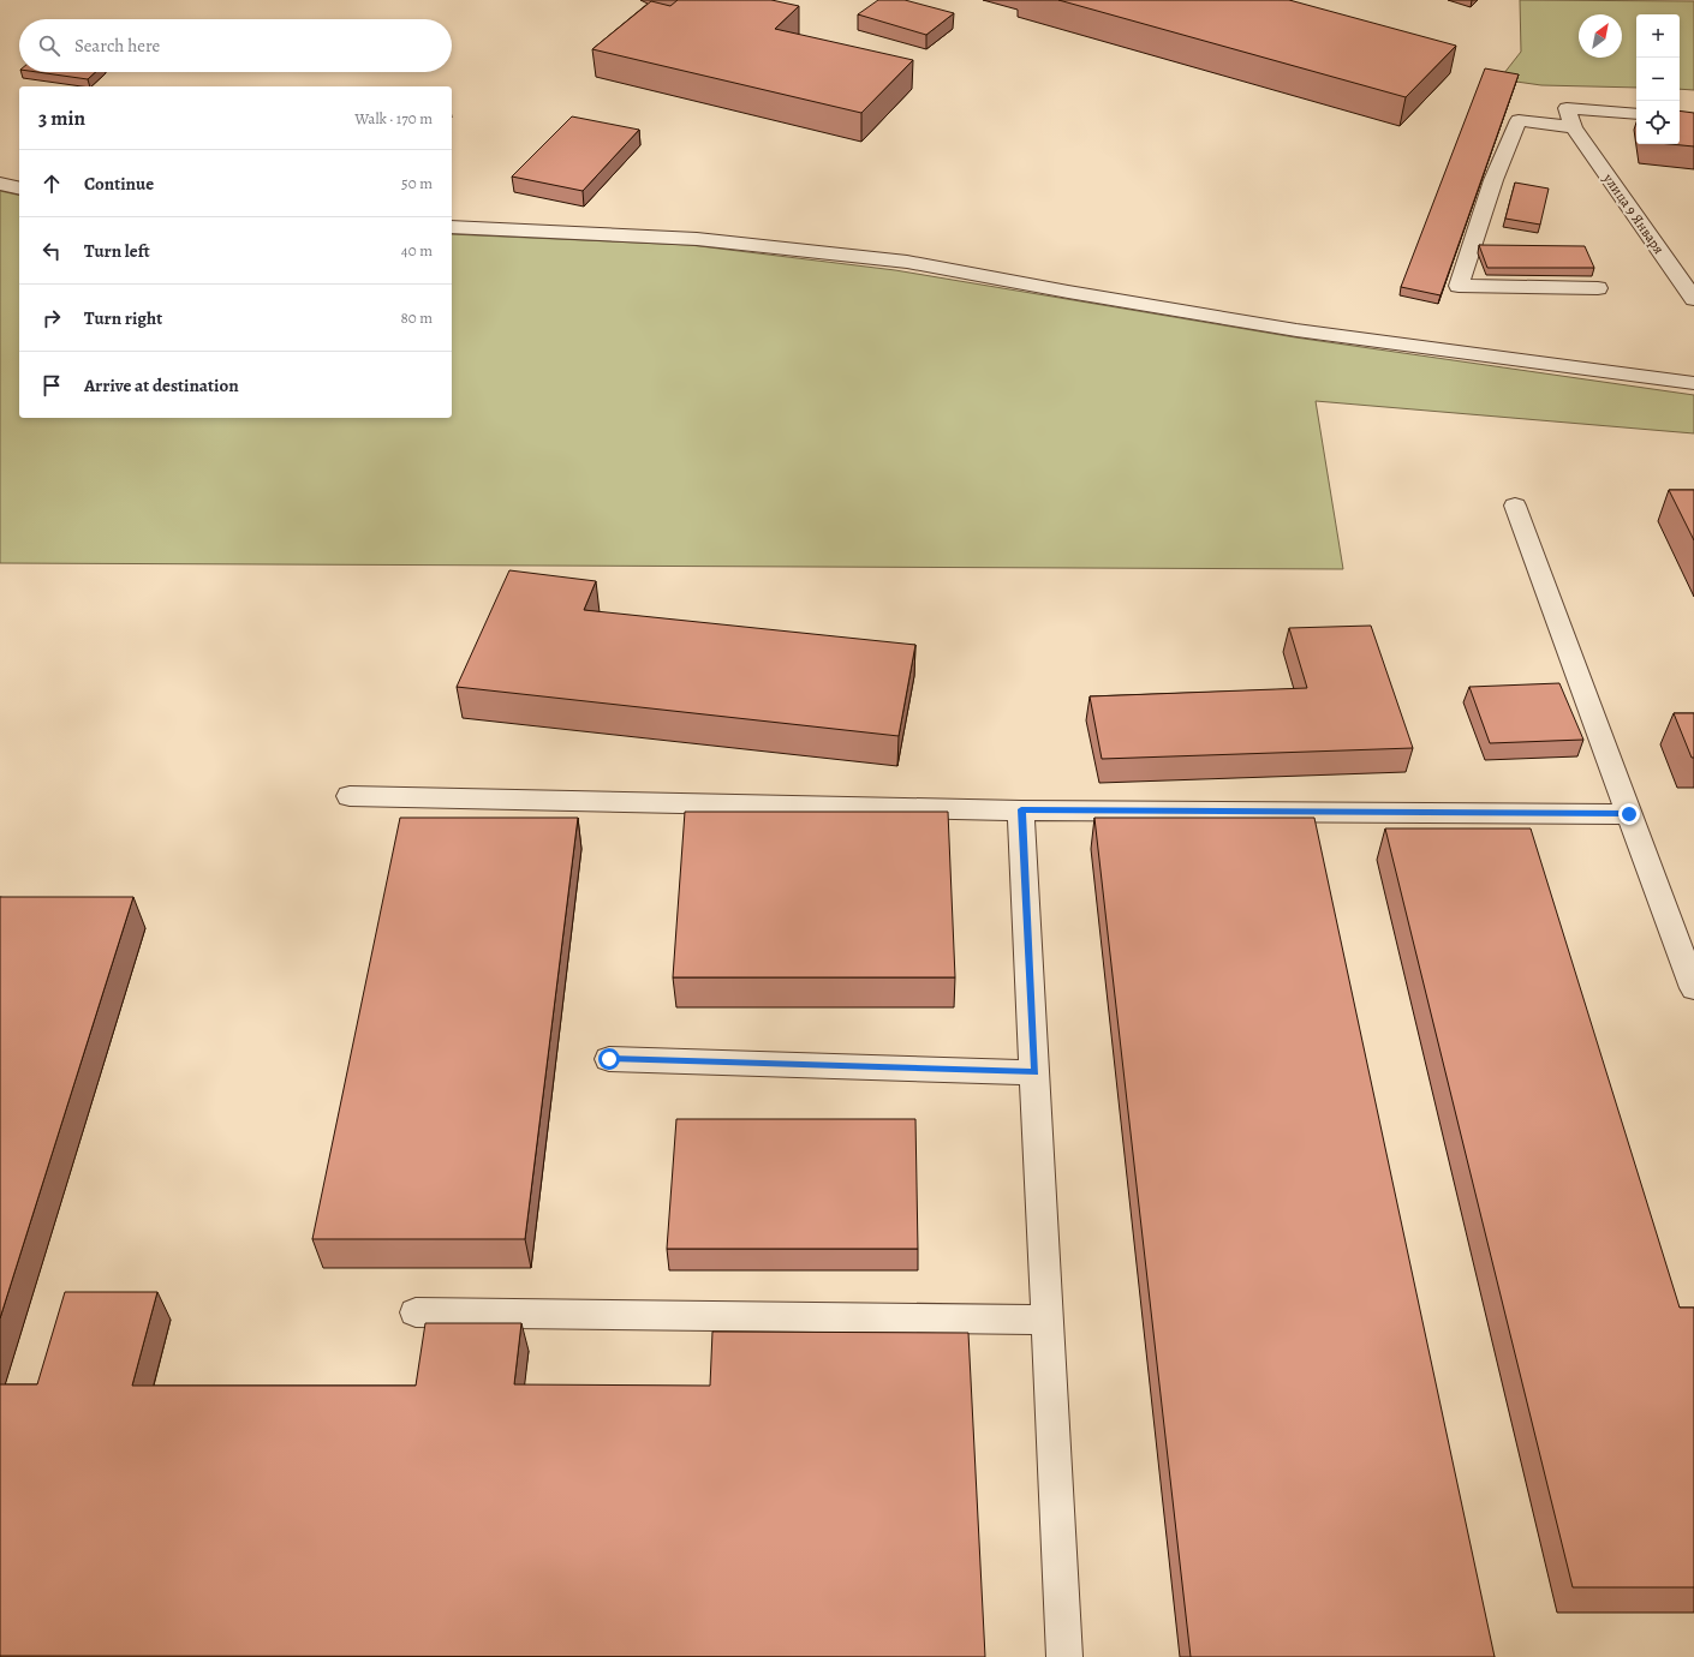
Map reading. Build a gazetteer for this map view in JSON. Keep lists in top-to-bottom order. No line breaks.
{"streets":{"street":["улица 9 Января"]},"north":"top right","page":{"map_buttons":["+","−"],"search":"Search here","heading":["3 min","Walk · 170 m"],"list":[["Continue","50 m"],["Turn left","40 m"],["Turn right","80 m"],"Arrive at destination"]}}
